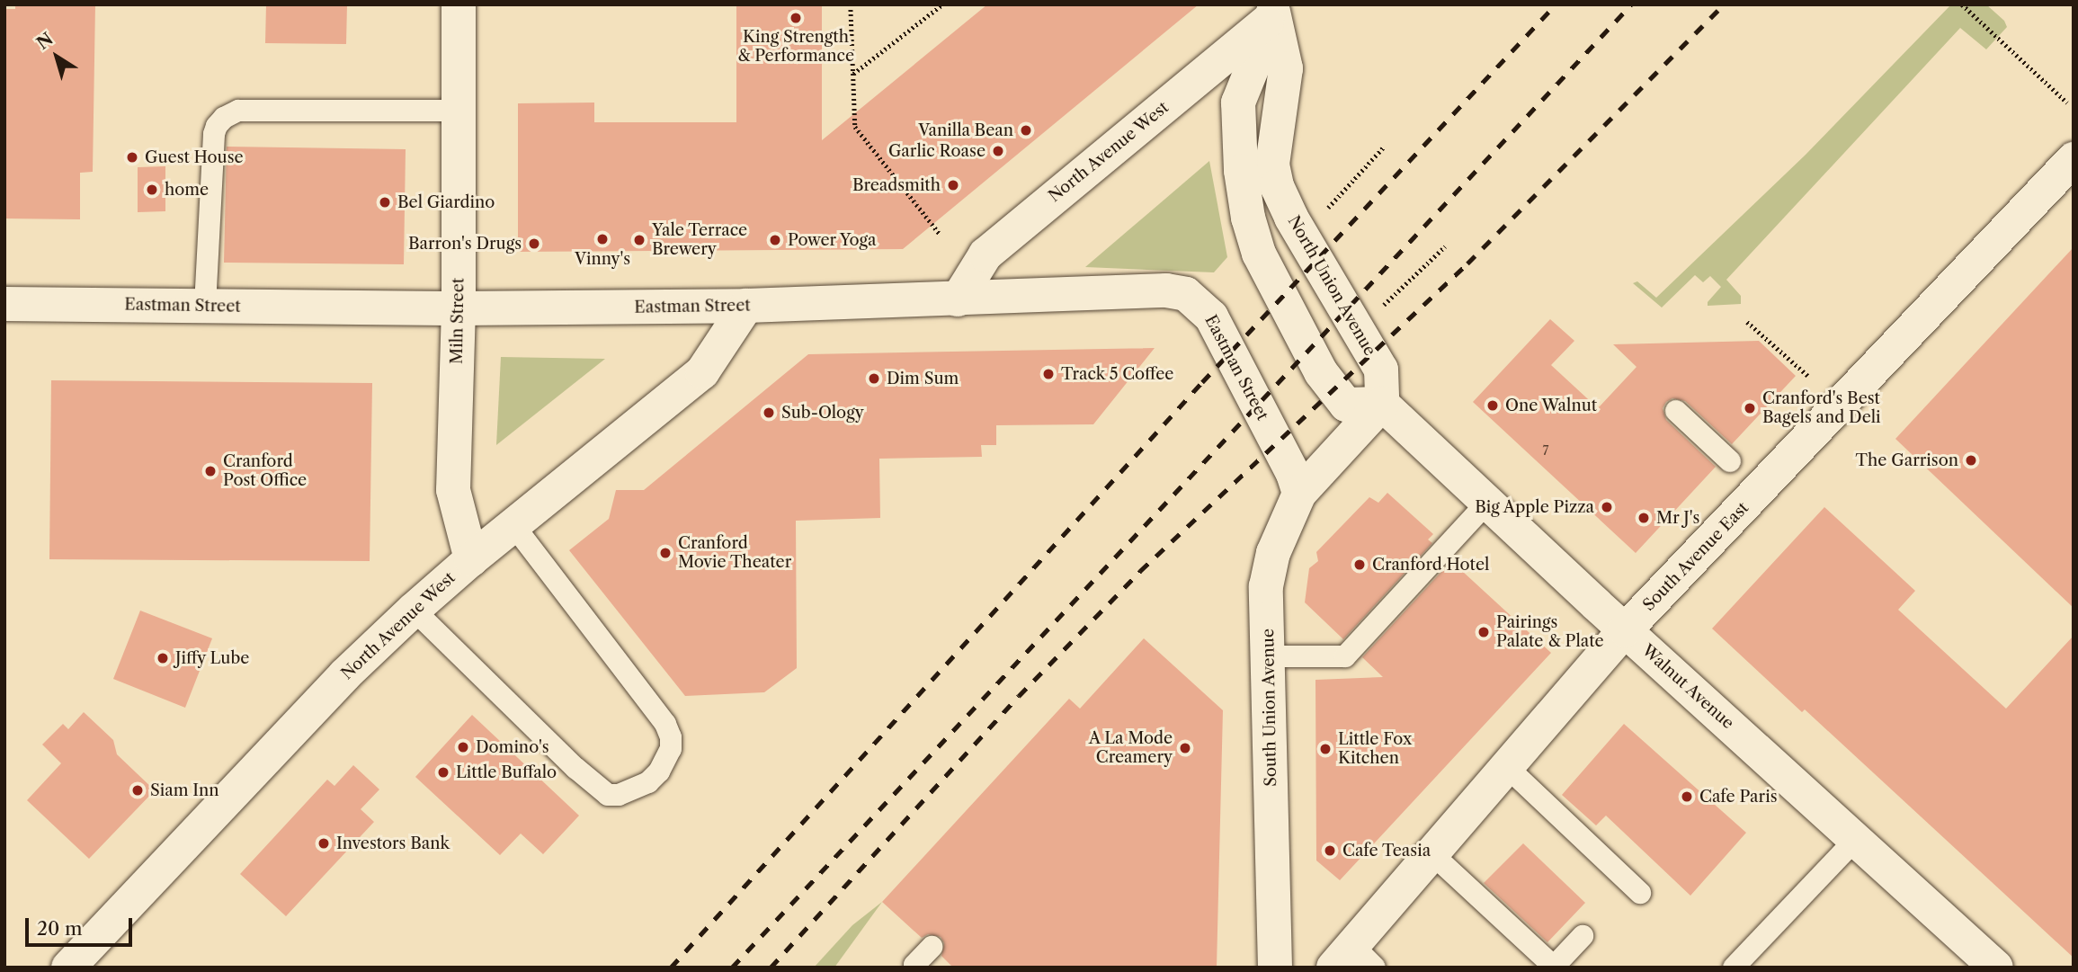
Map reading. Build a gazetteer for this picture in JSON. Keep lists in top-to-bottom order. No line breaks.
{"streets":{"street":["North Avenue West","North Union Avenue","Eastman Street","Miln Street","South Avenue East","Walnut Avenue","South Union Avenue"]},"crossings":[["North Avenue West","North Union Avenue"],["North Avenue West","Eastman Street"],["North Avenue West","Miln Street"],["North Union Avenue","Walnut Avenue"],["North Union Avenue","South Union Avenue"],["Eastman Street","Miln Street"],["Eastman Street","South Union Avenue"],["South Avenue East","Walnut Avenue"],["Walnut Avenue","South Union Avenue"]],"places":["King Strength & Performance","Vanilla Bean","Garlic Roase","Guest House","Breadsmith","home","Bel Giardino","Vinny's","Yale Terrace Brewery","Power Yoga","Barron's Drugs","Track 5 Coffee","Dim Sum","One Walnut","Cranford's Best Bagels and Deli","Sub-Ology","The Garrison","Cranford Post Office","Big Apple Pizza","Mr J's","Cranford Movie Theater","Cranford Hotel","Pairings Palate & Plate","Jiffy Lube","Domino's","A La Mode Creamery","Little Fox Kitchen","Little Buffalo","Siam Inn","Cafe Paris","Investors Bank","Cafe Teasia"],"house_numbers":["7"],"scale_bar":"20 m","north":"top left"}
